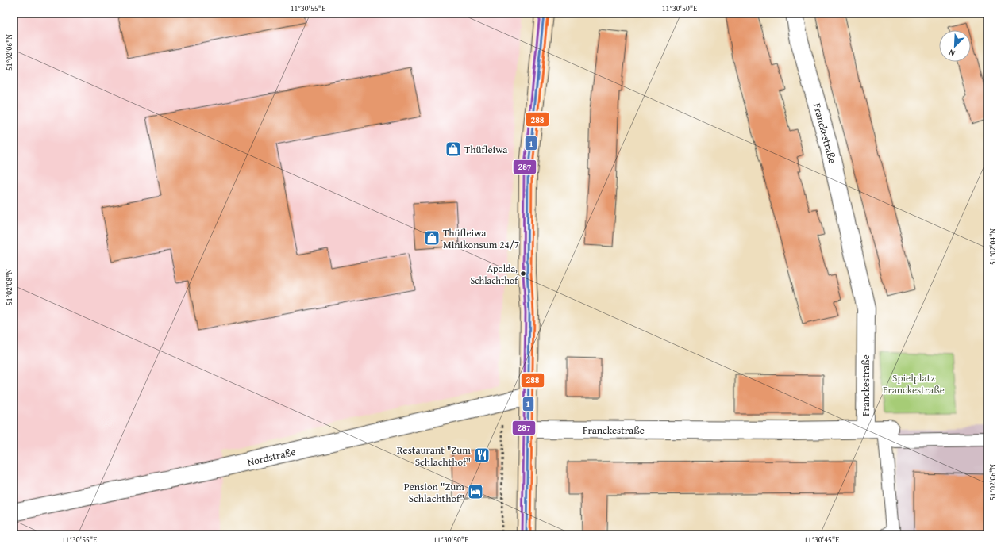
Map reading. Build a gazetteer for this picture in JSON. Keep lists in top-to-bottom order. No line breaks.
{"streets":{"street":["Franckestraße","Nordstraße"]},"parks":["Spielplatz Franckestraße"],"places":{"shop":["Thüfleiwa","Thüfleiwa Minikonsum 24/7"],"other":["Apolda, Schlachthof"],"restaurant":["Restaurant \"Zum Schlachthof\""],"hotel":["Pension \"Zum Schlachthof\""]},"lines":["transit line 1","transit line 288","transit line 287"],"north":"bottom left","coordinates":["11°30'55\"E","11°30'50\"E","51°02'06\"N","51°02'04\"N","51°02'08\"N","11°30'45\"E"]}
